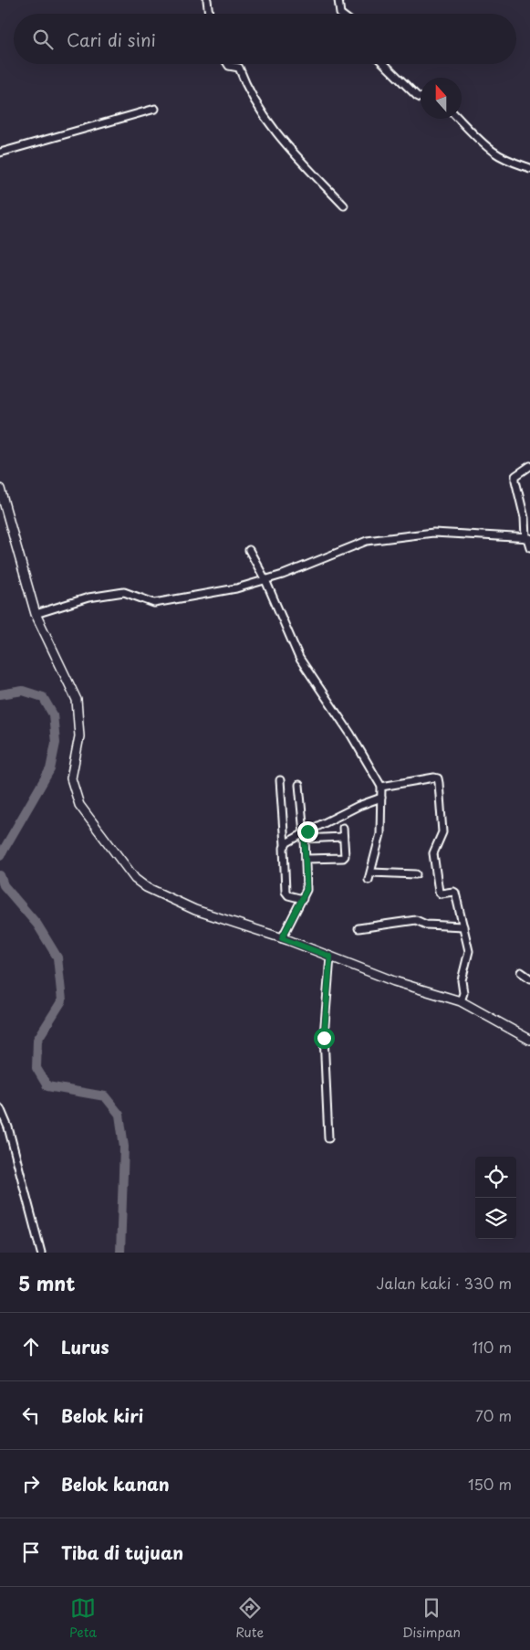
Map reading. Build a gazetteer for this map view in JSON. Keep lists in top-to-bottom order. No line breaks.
{"north":"top","page":{"search":"Cari di sini","heading":["5 mnt","Jalan kaki · 330 m"],"list":[["Lurus","110 m"],["Belok kiri","70 m"],["Belok kanan","150 m"],"Tiba di tujuan"],"nav":["Peta","Rute","Disimpan"]}}
